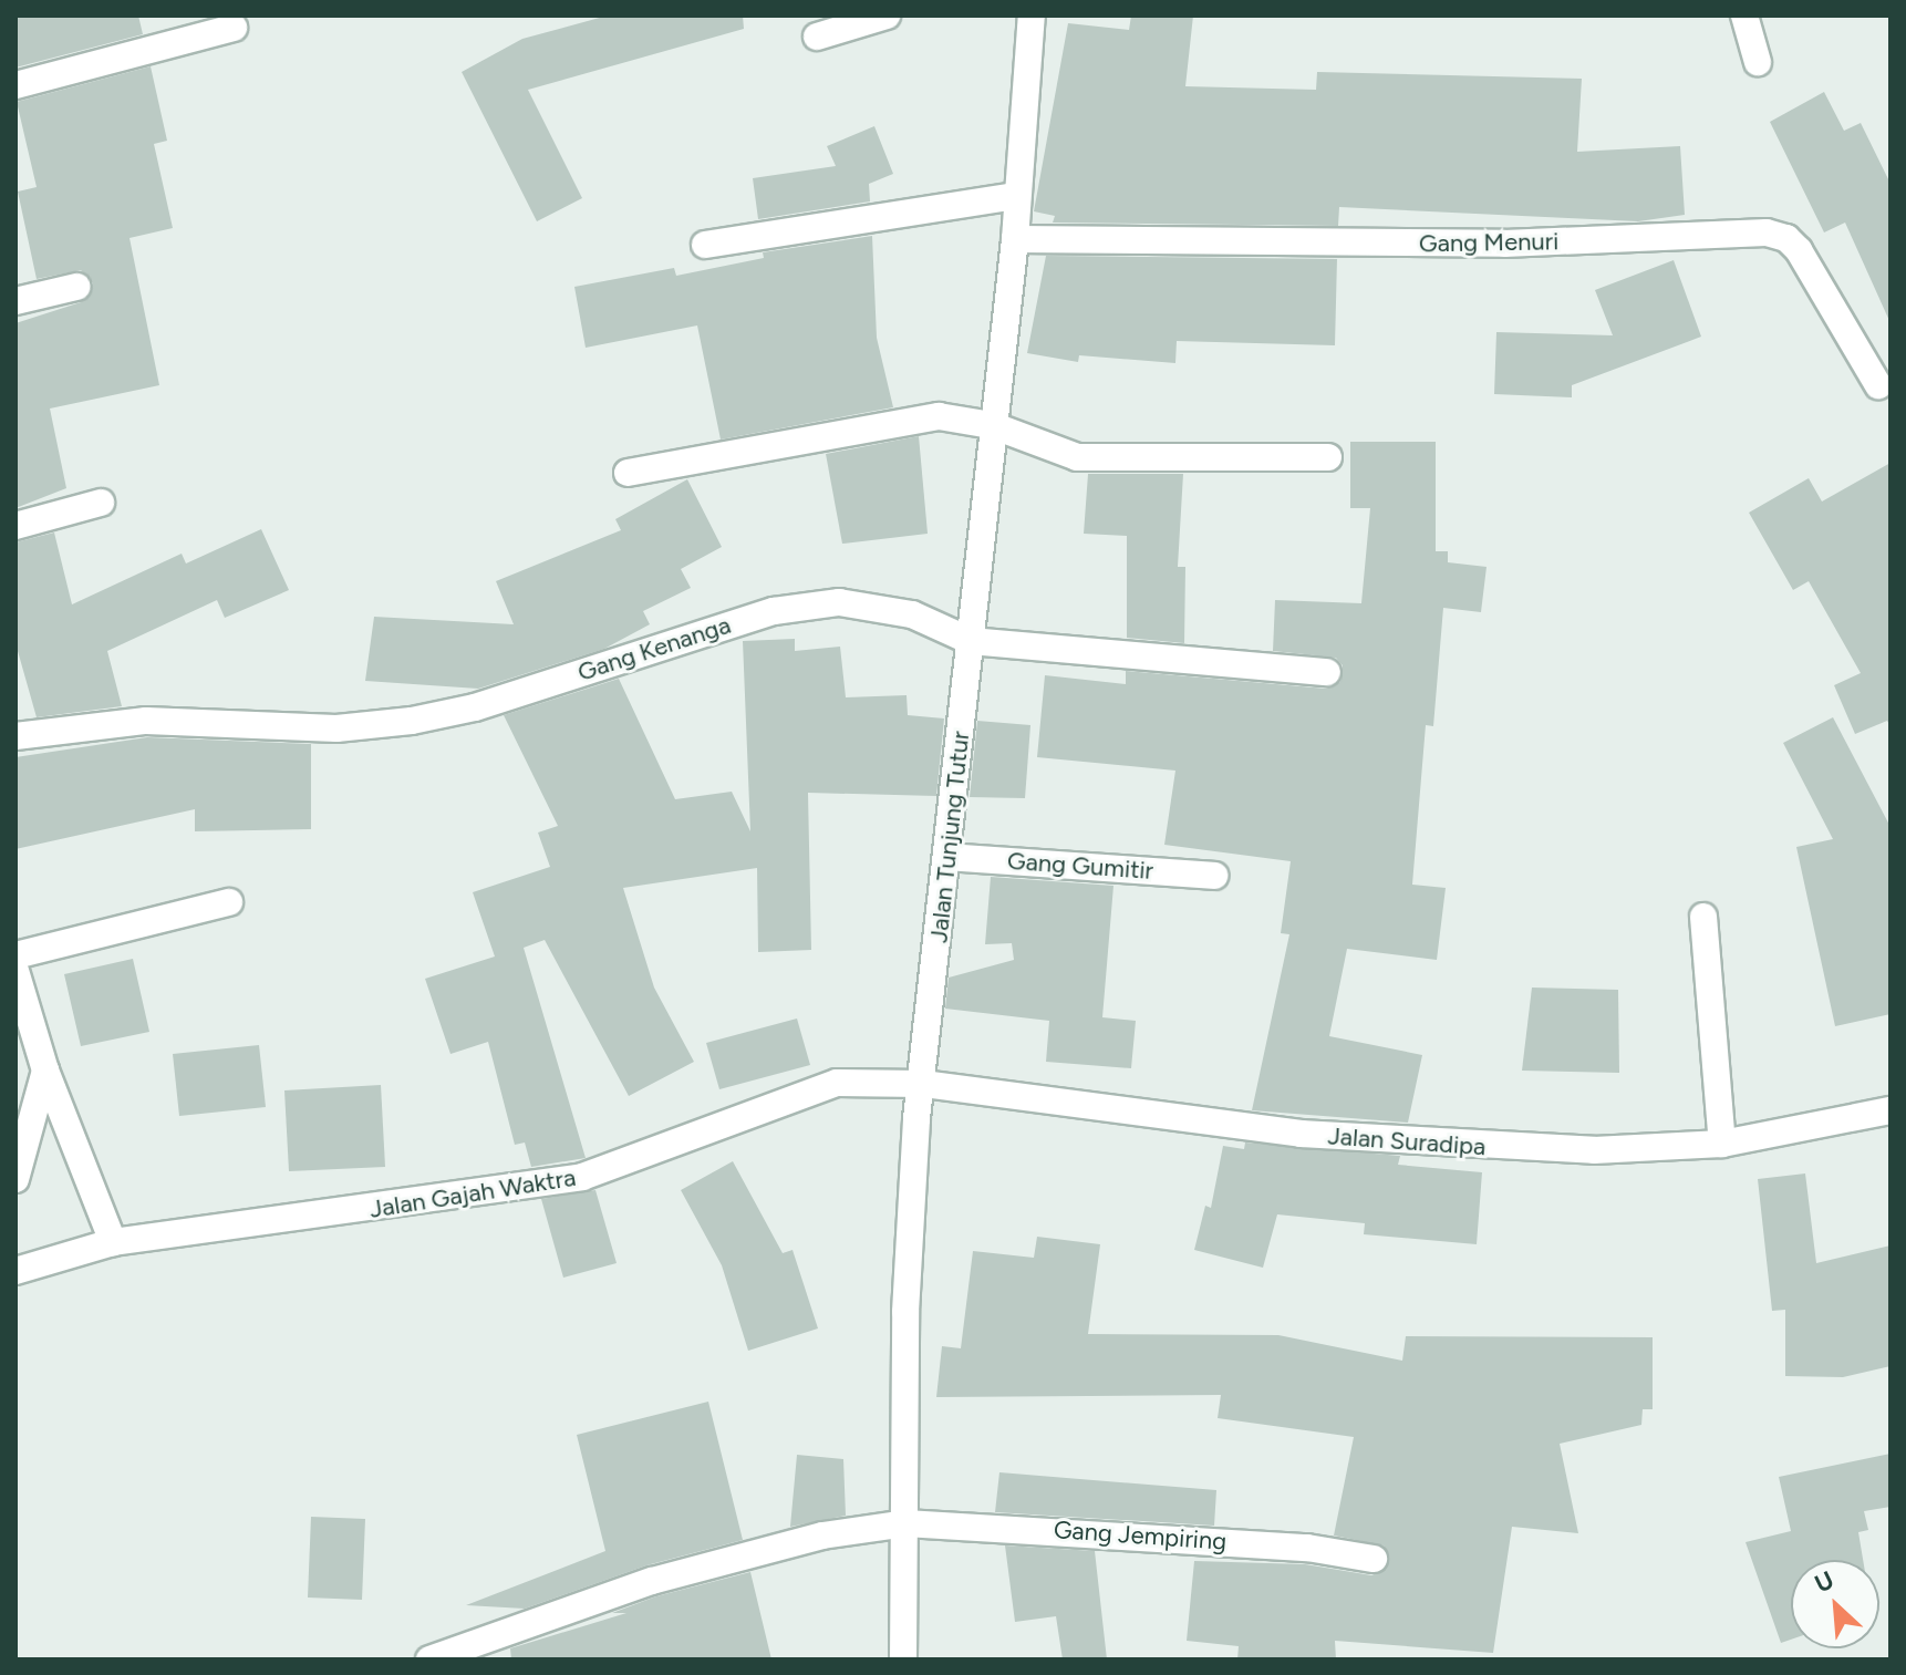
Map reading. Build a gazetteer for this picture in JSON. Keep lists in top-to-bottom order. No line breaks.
{"streets":{"street":["Gang Menuri","Gang Kenanga","Jalan Tunjung Tutur","Gang Gumitir","Jalan Suradipa","Jalan Gajah Waktra","Gang Jempiring"]},"crossings":[["Gang Menuri","Jalan Tunjung Tutur"],["Gang Kenanga","Jalan Tunjung Tutur"],["Jalan Tunjung Tutur","Gang Gumitir"],["Jalan Tunjung Tutur","Jalan Suradipa"],["Jalan Tunjung Tutur","Jalan Gajah Waktra"],["Jalan Tunjung Tutur","Gang Jempiring"],["Jalan Suradipa","Jalan Gajah Waktra"]],"north":"top left"}
